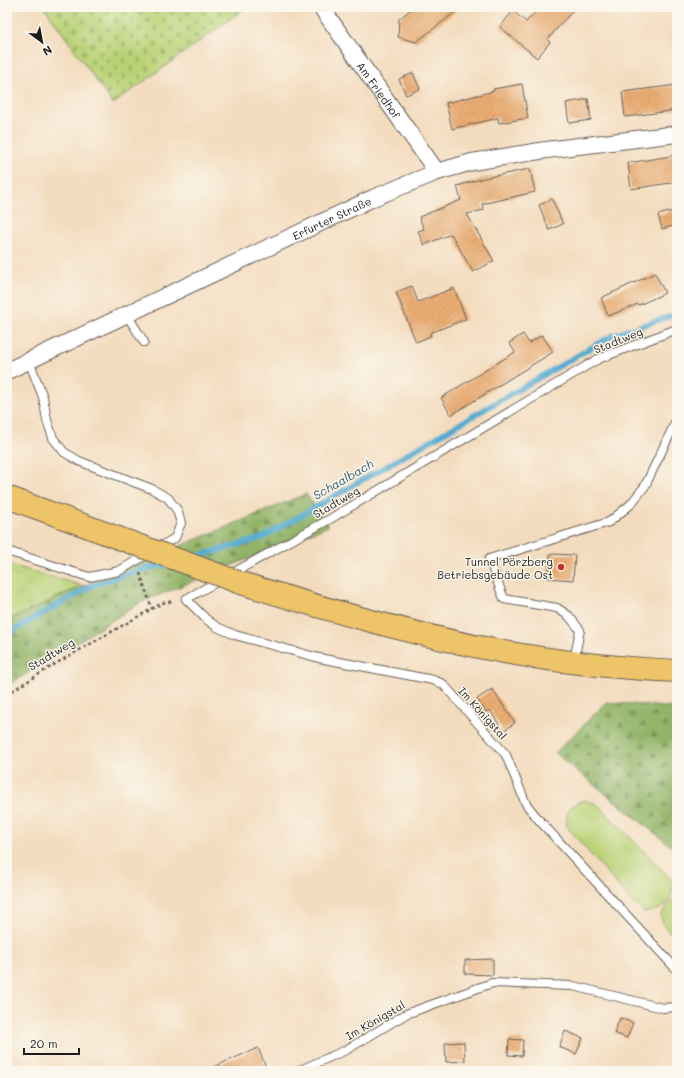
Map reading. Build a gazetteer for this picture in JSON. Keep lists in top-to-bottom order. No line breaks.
{"streets":{"street":["Am Friedhof","Erfurter Straße"],"lane":["Stadtweg","Im Königstal"]},"crossings":[["Am Friedhof","Erfurter Straße"],["Stadtweg","Im Königstal"]],"water":["Schaalbach"],"places":["Tunnel Pörzberg Betriebsgebäude Ost"],"scale_bar":"20 m","north":"bottom right"}
